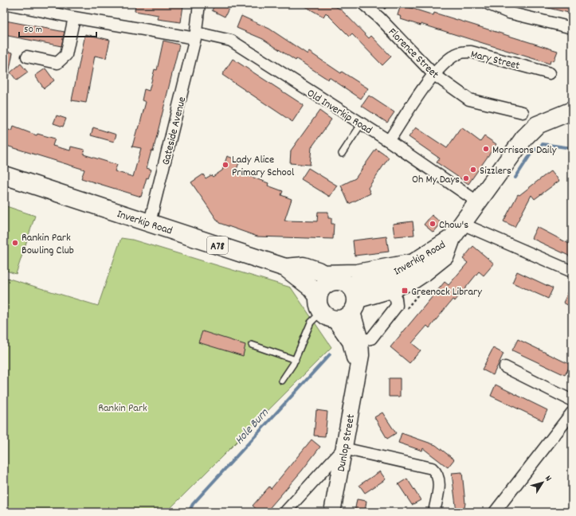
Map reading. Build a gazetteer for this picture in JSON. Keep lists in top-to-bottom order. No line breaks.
{"streets":{"highway":["Inverkip Road","A78"],"main road":["Dunlop Street"],"street":["Florence Street","Mary Street","Old Inverkip Road","Gateside Avenue"]},"crossings":[["Florence Street","Mary Street"],["Mary Street","Old Inverkip Road"],["Old Inverkip Road","Gateside Avenue"],["Old Inverkip Road","Inverkip Road"],["Gateside Avenue","Inverkip Road"],["Inverkip Road","Dunlop Street"]],"water":["Hole Burn"],"parks":["Rankin Park"],"places":{"other":["Morrisons Daily","Lady Alice Primary School","Sizzlers","Oh My Days","Chow's","Rankin Park Bowling Club"],"transit":["Greenock Library"]},"scale_bar":"50 m","north":"top right"}
